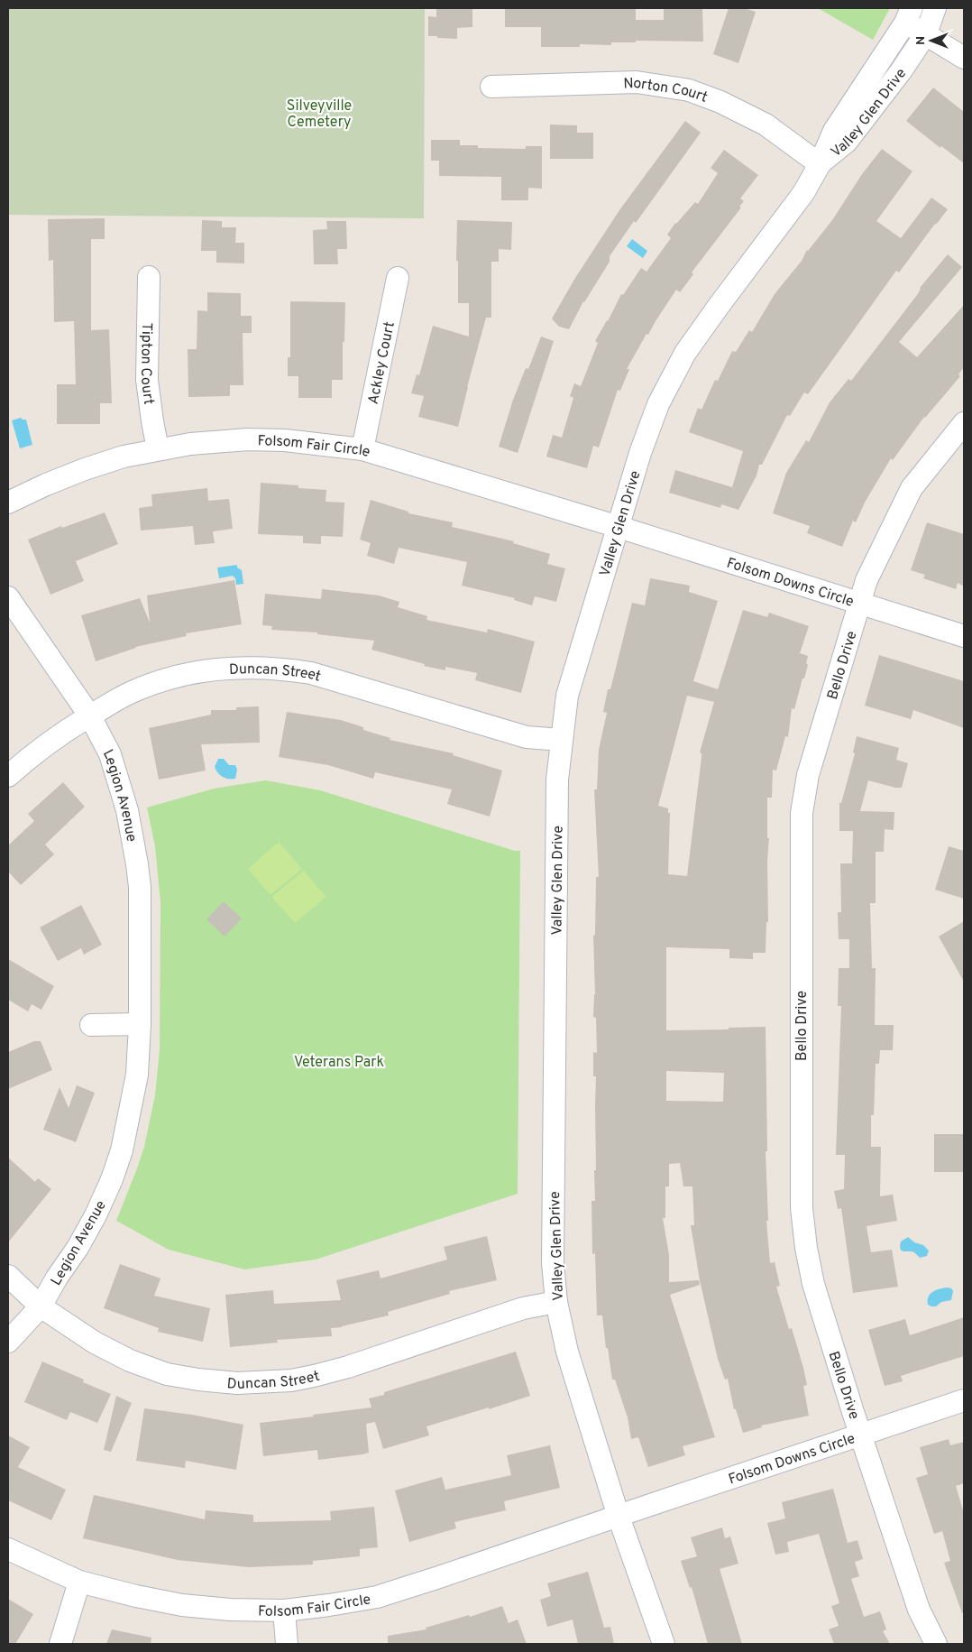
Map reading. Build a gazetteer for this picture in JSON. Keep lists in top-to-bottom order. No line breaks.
{"streets":{"street":["Norton Court","Valley Glen Drive","Tipton Court","Ackley Court","Folsom Fair Circle","Folsom Downs Circle","Bello Drive","Duncan Street","Legion Avenue"]},"crossings":[["Norton Court","Valley Glen Drive"],["Valley Glen Drive","Folsom Fair Circle"],["Valley Glen Drive","Folsom Downs Circle"],["Valley Glen Drive","Duncan Street"],["Tipton Court","Folsom Fair Circle"],["Ackley Court","Folsom Fair Circle"],["Folsom Fair Circle","Folsom Downs Circle"],["Folsom Downs Circle","Bello Drive"],["Duncan Street","Legion Avenue"]],"parks":["Silveyville Cemetery","Veterans Park"],"north":"left"}
